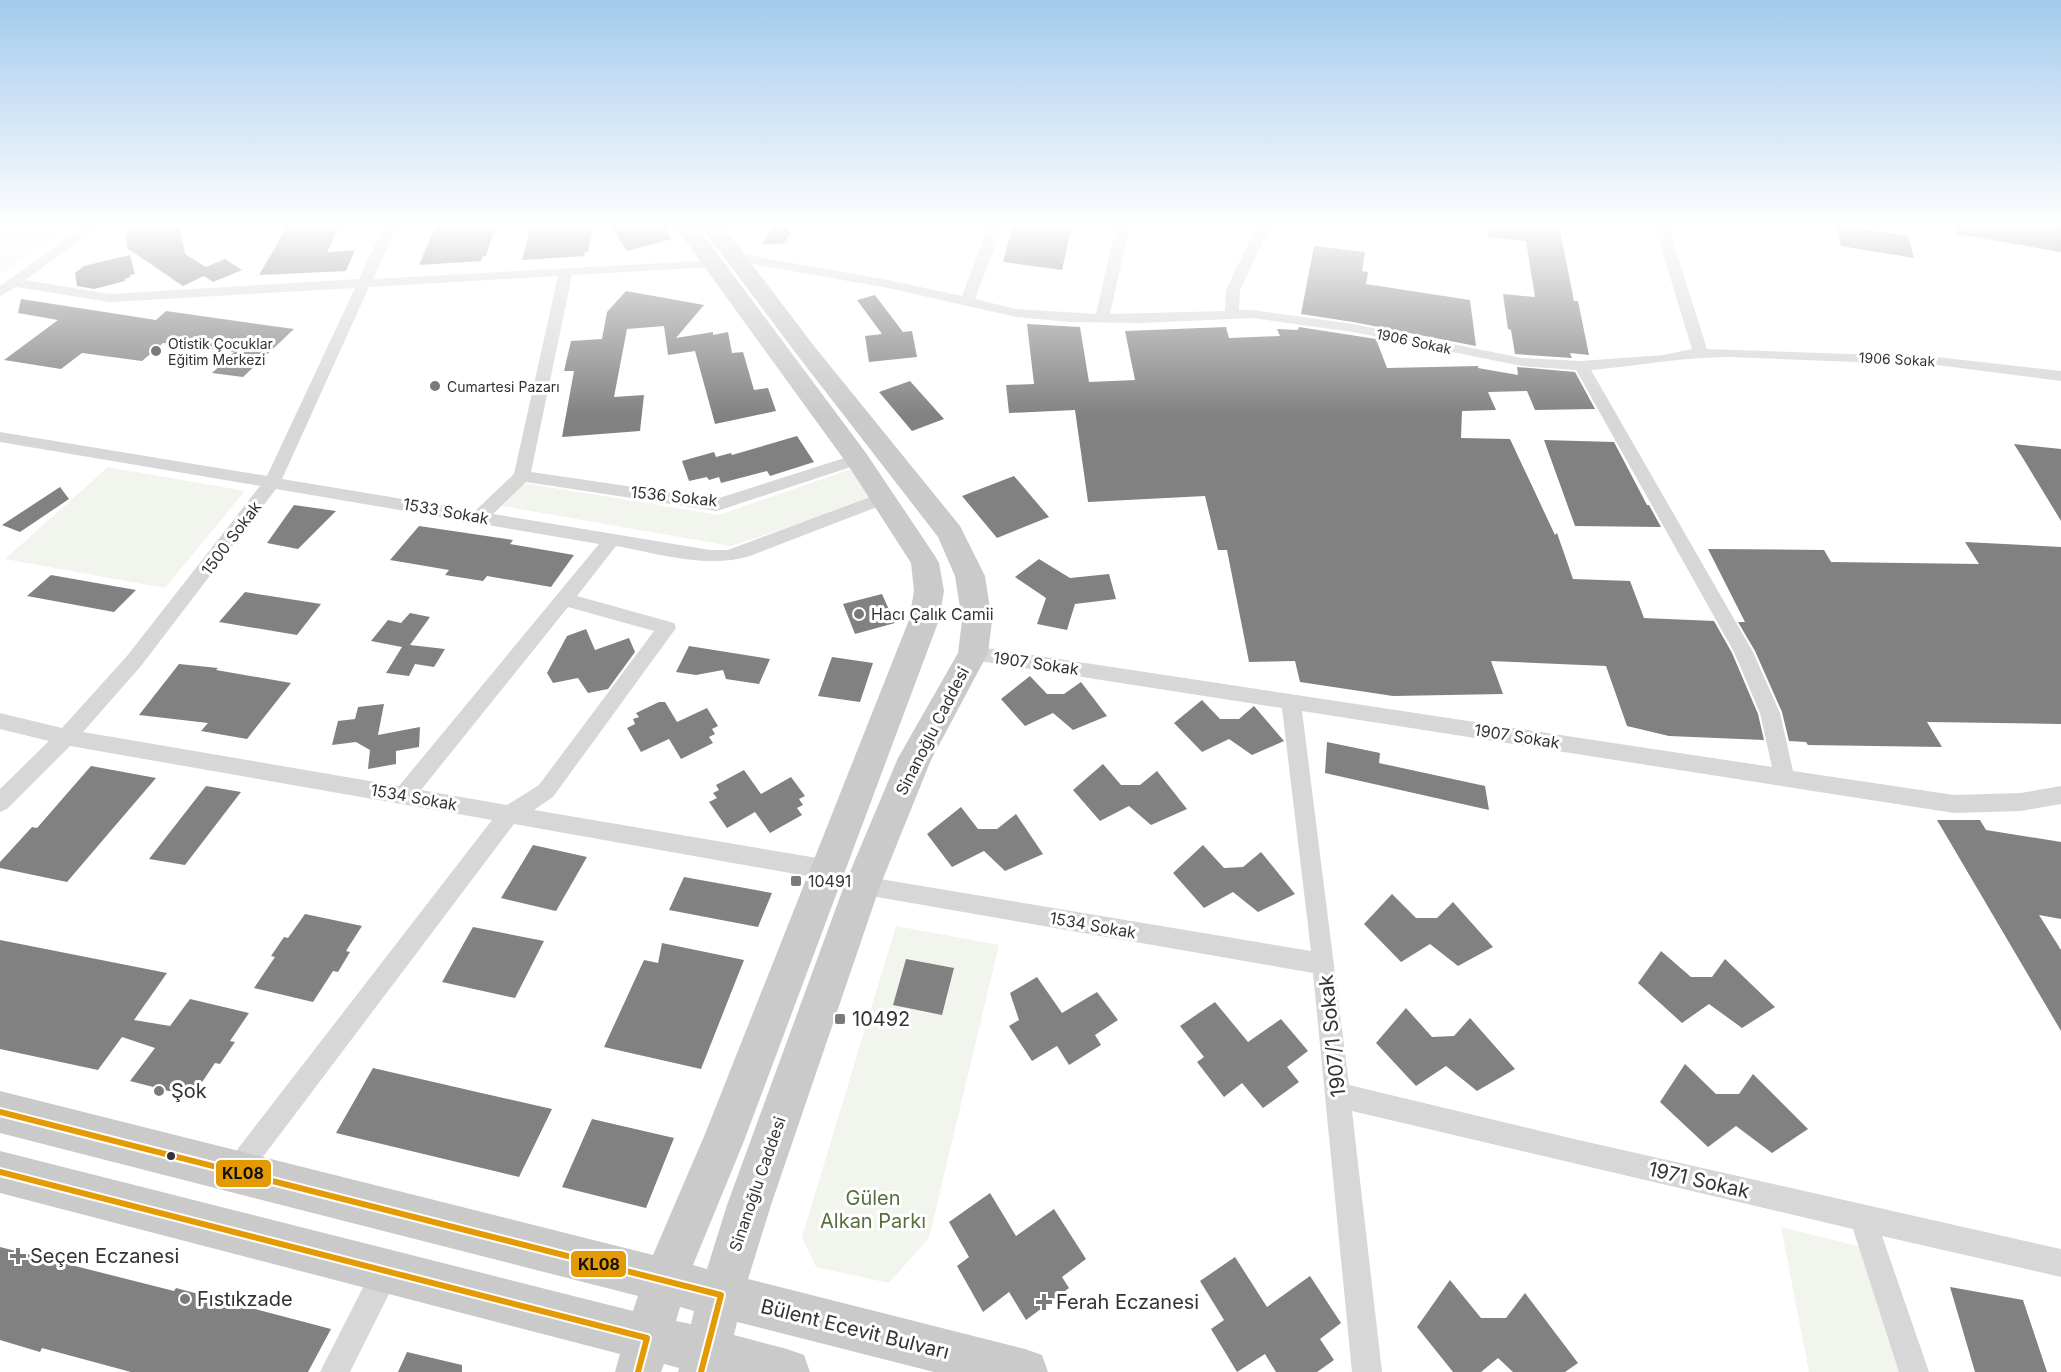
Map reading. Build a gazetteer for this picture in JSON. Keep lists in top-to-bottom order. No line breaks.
{"streets":{"main road":["Si̇nanoğlu Caddesi","Bülent Ecevit Bulvarı"],"street":["1906 Sokak","1536 Sokak","1533 Sokak","1500 Sokak","1907 Sokak","1534 Sokak","1907/1 Sokak","1971 Sokak"]},"crossings":[["1536 Sokak","Si̇nanoğlu Caddesi"],["1533 Sokak","1500 Sokak"],["1533 Sokak","Si̇nanoğlu Caddesi"],["1500 Sokak","1534 Sokak"],["1907 Sokak","Si̇nanoğlu Caddesi"],["1907 Sokak","1907/1 Sokak"],["Si̇nanoğlu Caddesi","1534 Sokak"],["Si̇nanoğlu Caddesi","Bülent Ecevit Bulvarı"],["1534 Sokak","1907/1 Sokak"],["1907/1 Sokak","1971 Sokak"]],"parks":["Gülen Alkan Parkı"],"places":{"other":["Otistik Çocuklar Eğitim Merkezi","Cumartesi Pazarı","Hacı Çalık Camii","Şok","Fıstıkzade"],"transit":["10491","10492"],"health":["Seçen Eczanesi","Ferah Eczanesi"]},"lines":["transit line KL08"]}
